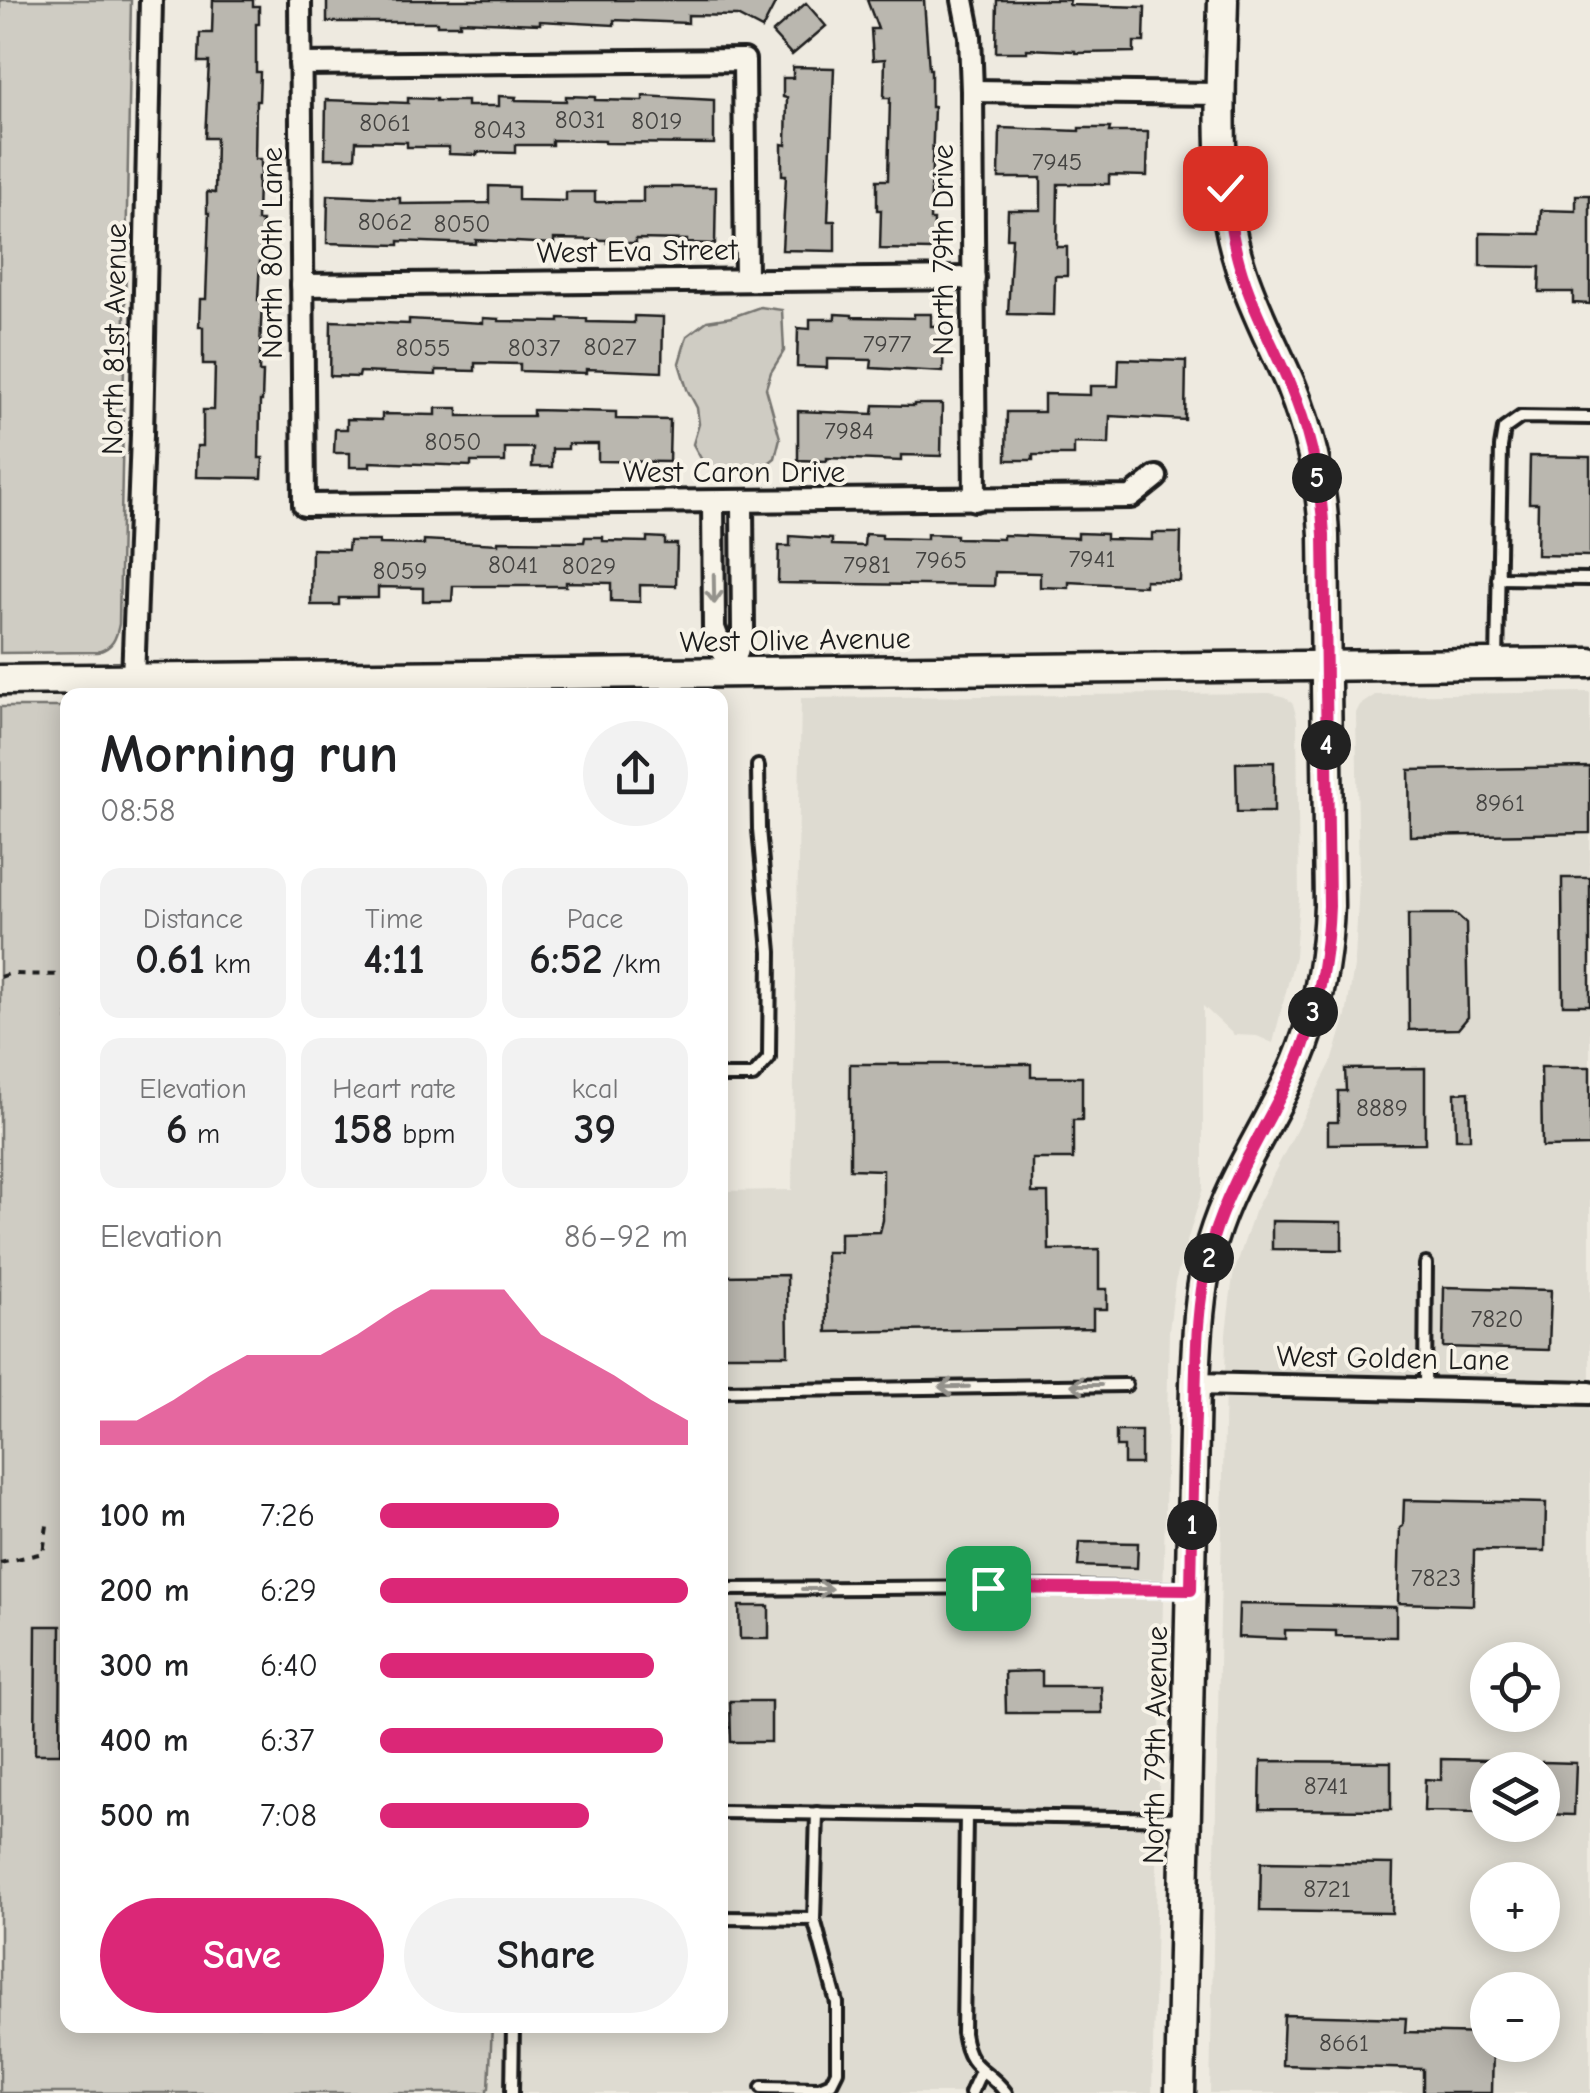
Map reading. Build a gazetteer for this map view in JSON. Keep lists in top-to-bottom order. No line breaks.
{"streets":{"street":["North 79th Drive","West Eva Street","North 80th Lane","North 81st Avenue","West Caron Drive","West Olive Avenue","West Golden Lane","North 79th Avenue"]},"crossings":[["North 79th Drive","West Eva Street"],["North 79th Drive","West Caron Drive"],["West Eva Street","North 80th Lane"],["North 80th Lane","West Caron Drive"],["North 81st Avenue","West Olive Avenue"],["West Olive Avenue","North 79th Avenue"],["West Golden Lane","North 79th Avenue"]],"house_numbers":["8031","8019","8061","8043","7945","8062","8050","7977","8027","8055","8037","7984","8050","7941","7965","8041","7981","8029","8059","8961","8889","7820","7823","8741","8721","8661"],"page":{"pins":["5","4","3","2","1"],"heading":["Morning run","08:58"],"stats":[["Distance","0.61 km"],["Time","4:11"],["Pace","6:52 /km"],["Elevation","6 m"],["Heart rate","158 bpm"],["kcal","39"]],"chart":["Elevation","86–92 m"],"list":[{"name":"100 m","note":"7:26"},{"name":"200 m","note":"6:29"},{"name":"300 m","note":"6:40"},{"name":"400 m","note":"6:37"},{"name":"500 m","note":"7:08"}],"map_buttons":["+","−"],"buttons":["Save","Share"]}}
